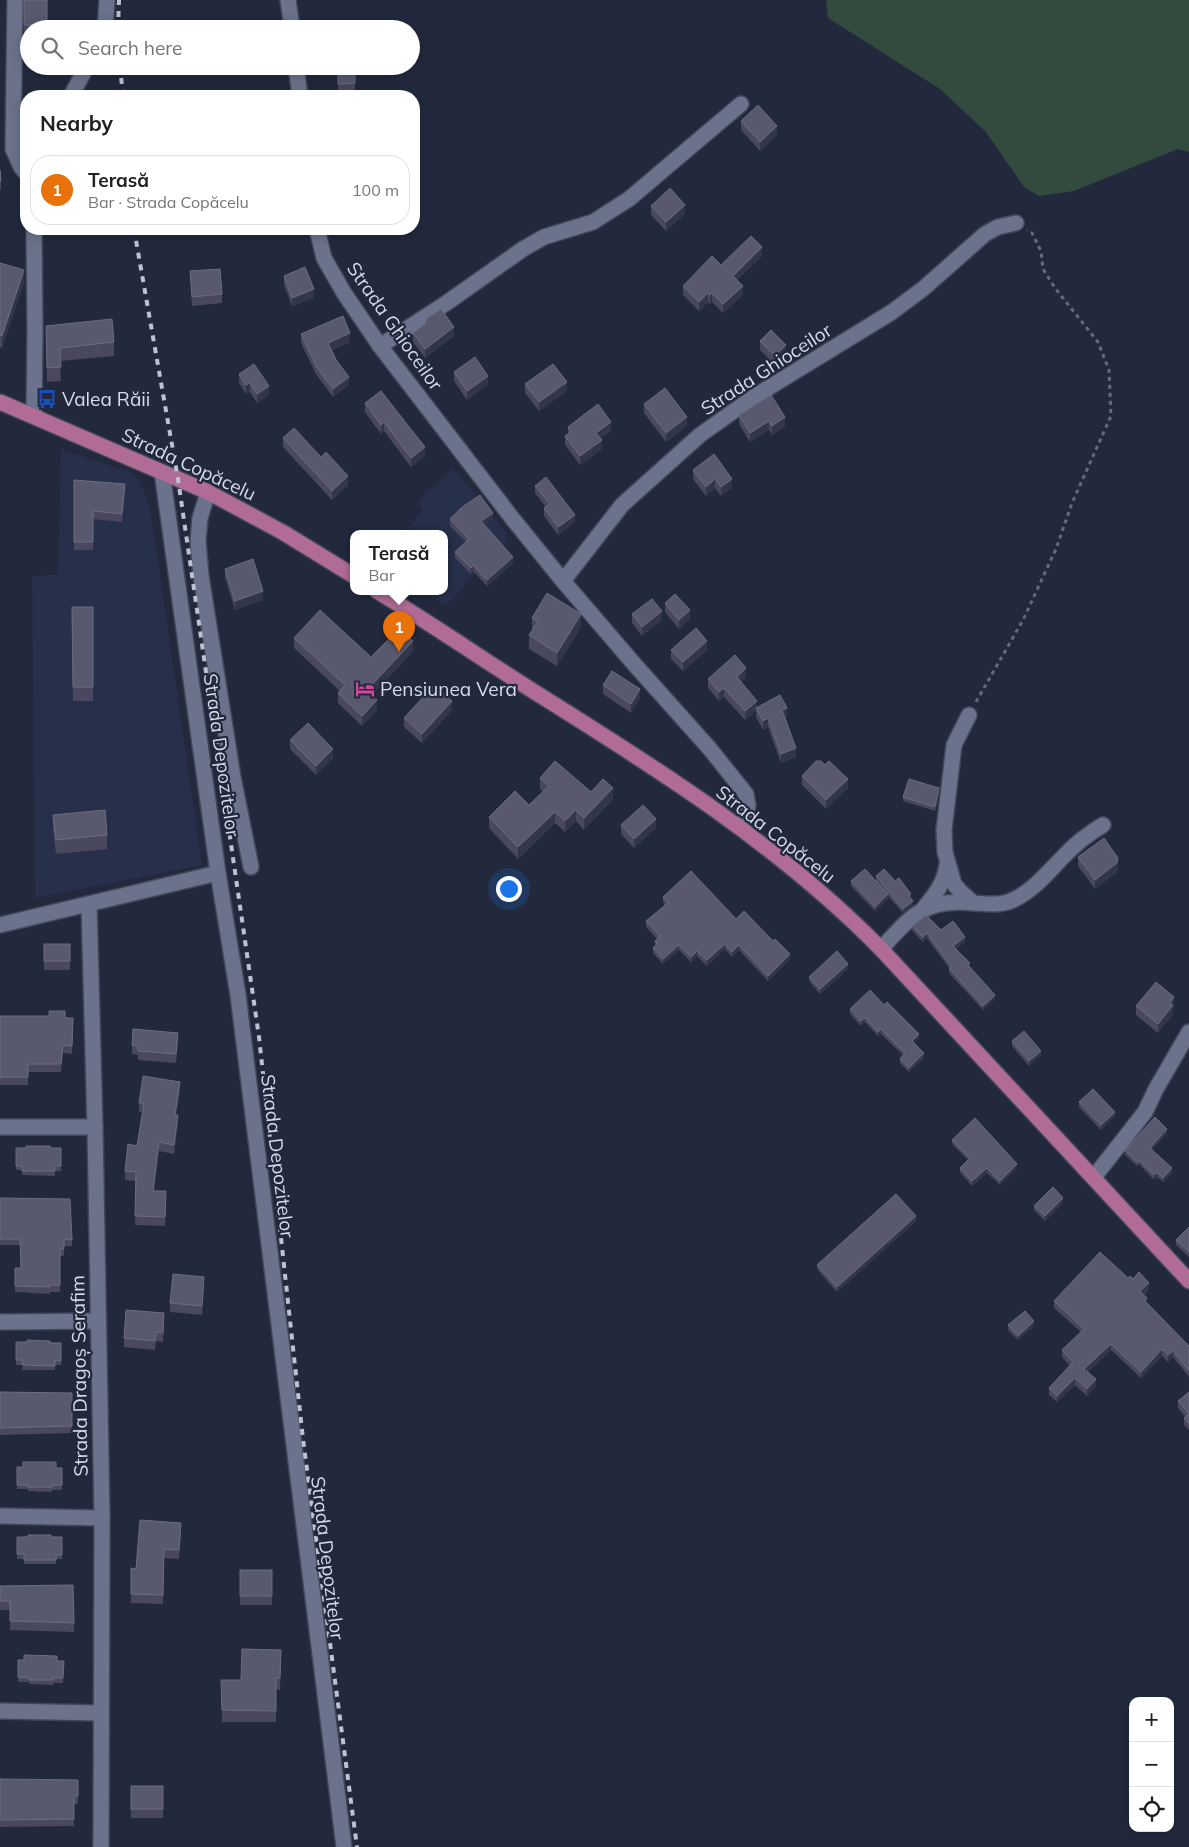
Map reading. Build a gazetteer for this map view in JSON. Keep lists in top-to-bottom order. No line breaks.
{"streets":{"main road":["Strada Copăcelu"],"street":["Strada Ghioceilor","Strada Depozitelor","Strada Dragoș Serafim"]},"crossings":[["Strada Ghioceilor","Strada Copăcelu"],["Strada Copăcelu","Strada Depozitelor"]],"places":{"bus stop":["Valea Răii"],"hotel":["Pensiunea Vera"]},"page":{"search":"Search here","heading":"Nearby","list":[{"mark":"1","name":"Terasă","note":"Bar · Strada Copăcelu","value":"100 m"}],"popup":["Terasă","Bar"],"pins":"1","map_buttons":["+","−"]}}
